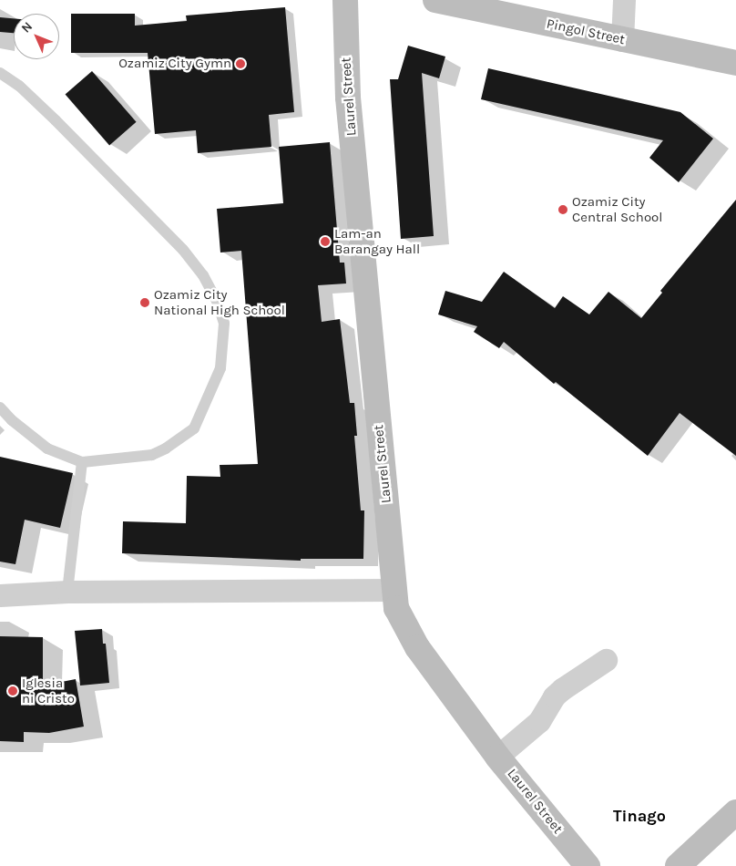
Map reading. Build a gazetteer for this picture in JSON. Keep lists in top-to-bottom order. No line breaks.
{"streets":{"street":["Pingol Street","Laurel Street"]},"districts":["Tinago"],"places":["Ozamiz City Gymn","Ozamiz City Central School","Lam-an Barangay Hall","Ozamiz City National High School","Iglesia ni Cristo"],"north":"top left"}
